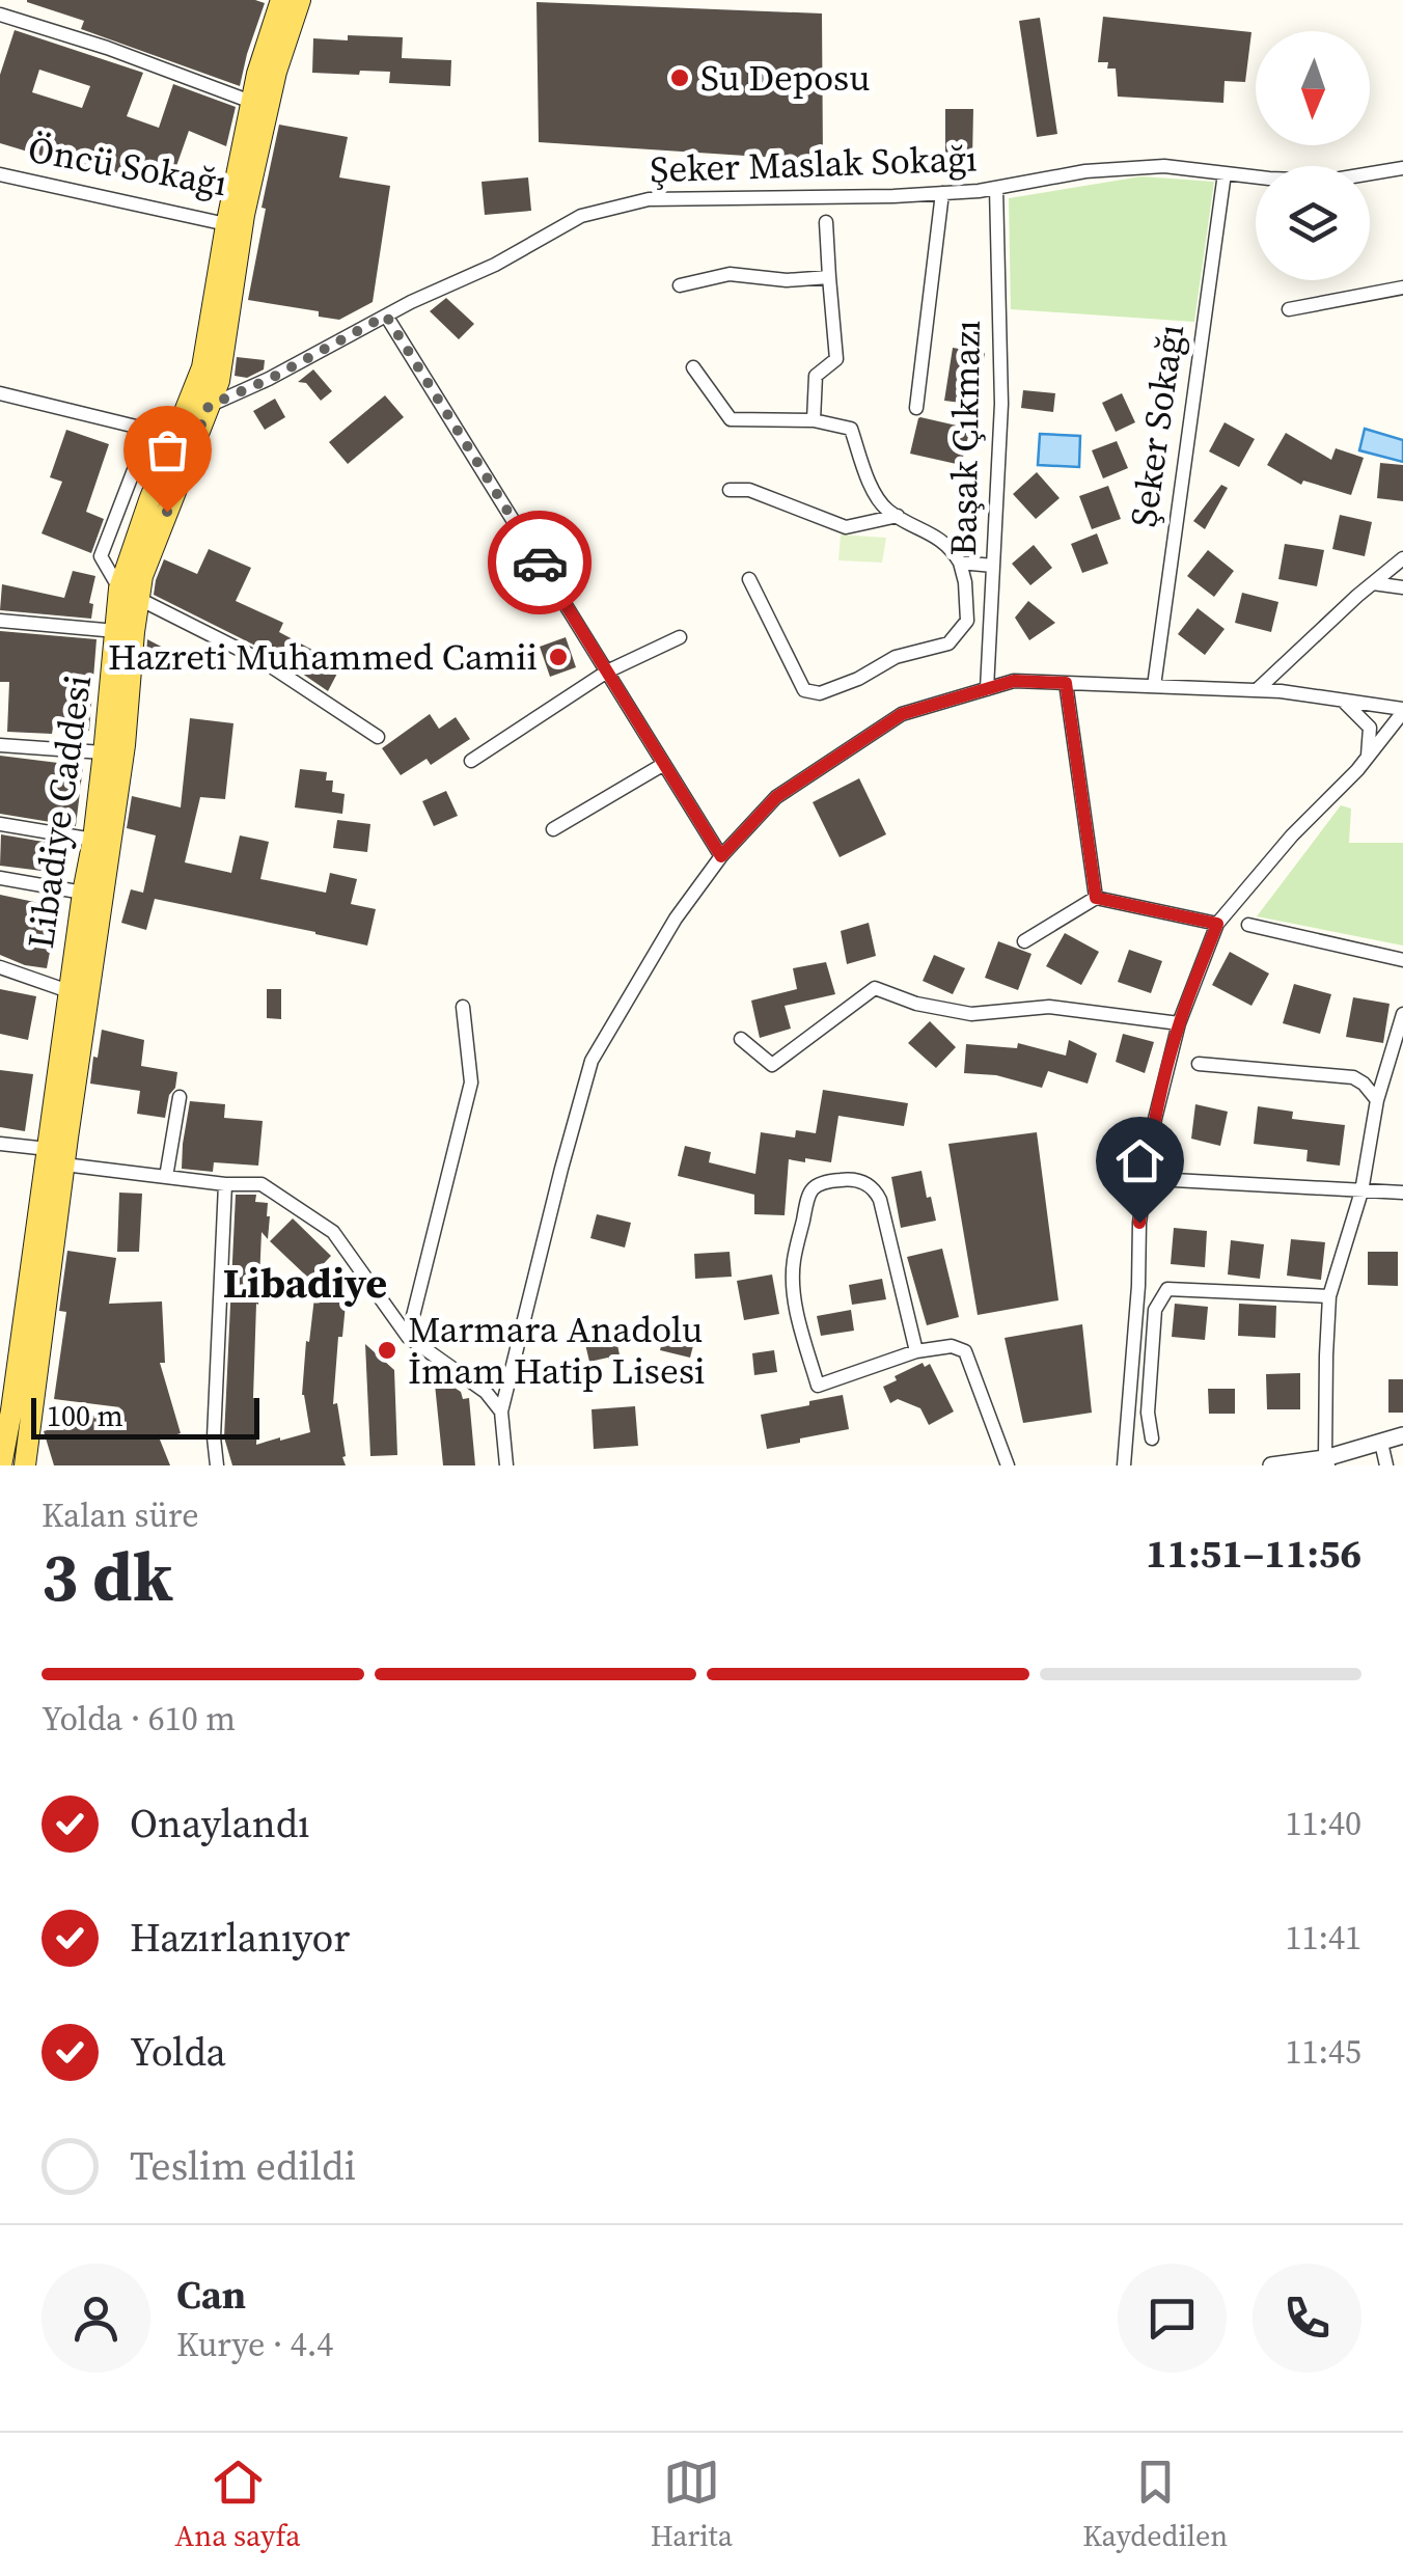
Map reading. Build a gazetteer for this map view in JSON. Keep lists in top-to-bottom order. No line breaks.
{"streets":{"main road":["Libadiye Caddesi"],"street":["Şeker Maslak Sokağı","Öncü Sokağı","Şeker Sokağı","Başak Çıkmazı"]},"crossings":[["Şeker Maslak Sokağı","Şeker Sokağı"],["Şeker Maslak Sokağı","Başak Çıkmazı"],["Şeker Maslak Sokağı","Libadiye Caddesi"],["Öncü Sokağı","Libadiye Caddesi"]],"districts":["Libadiye"],"places":["Su Deposu","Hazreti Muhammed Camii","Marmara Anadolu İmam Hatip Lisesi"],"scale_bar":"100 m","north":"bottom","page":{"scale":"100 m","heading":["3 dk","Kalan süre","11:51–11:56"],"panel":["Can","Kurye · 4.4"],"bar":"Yolda · 610 m","list":[["Onaylandı","11:40"],["Hazırlanıyor","11:41"],["Yolda","11:45"],"Teslim edildi"],"tabs":["Ana sayfa","Harita","Kaydedilen"]}}
